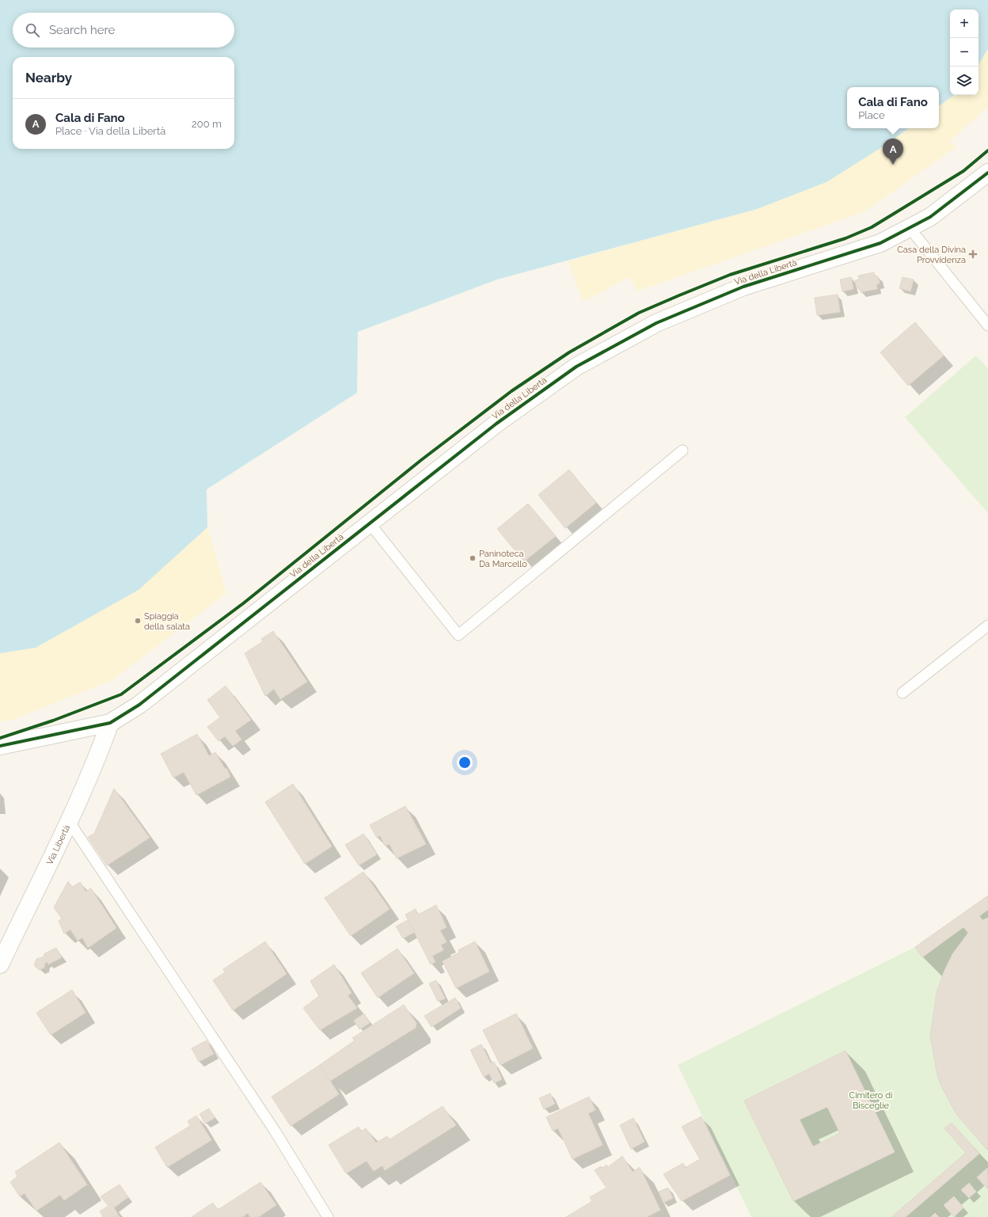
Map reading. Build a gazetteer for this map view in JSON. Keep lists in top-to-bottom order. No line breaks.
{"streets":{"street":["Via della Libertà","Via Libertà"]},"crossings":[["Via della Libertà","Via Libertà"]],"parks":["Cimitero di Bisceglie"],"places":{"health":["Casa della Divina Provvidenza"],"other":["Paninoteca Da Marcello","Spiaggia della salata"]},"page":{"map_buttons":["+","−"],"search":"Search here","heading":"Nearby","popup":["Cala di Fano","Place"],"list":[{"mark":"A","name":"Cala di Fano","note":"Place · Via della Libertà","value":"200 m"}],"pins":"A"}}
